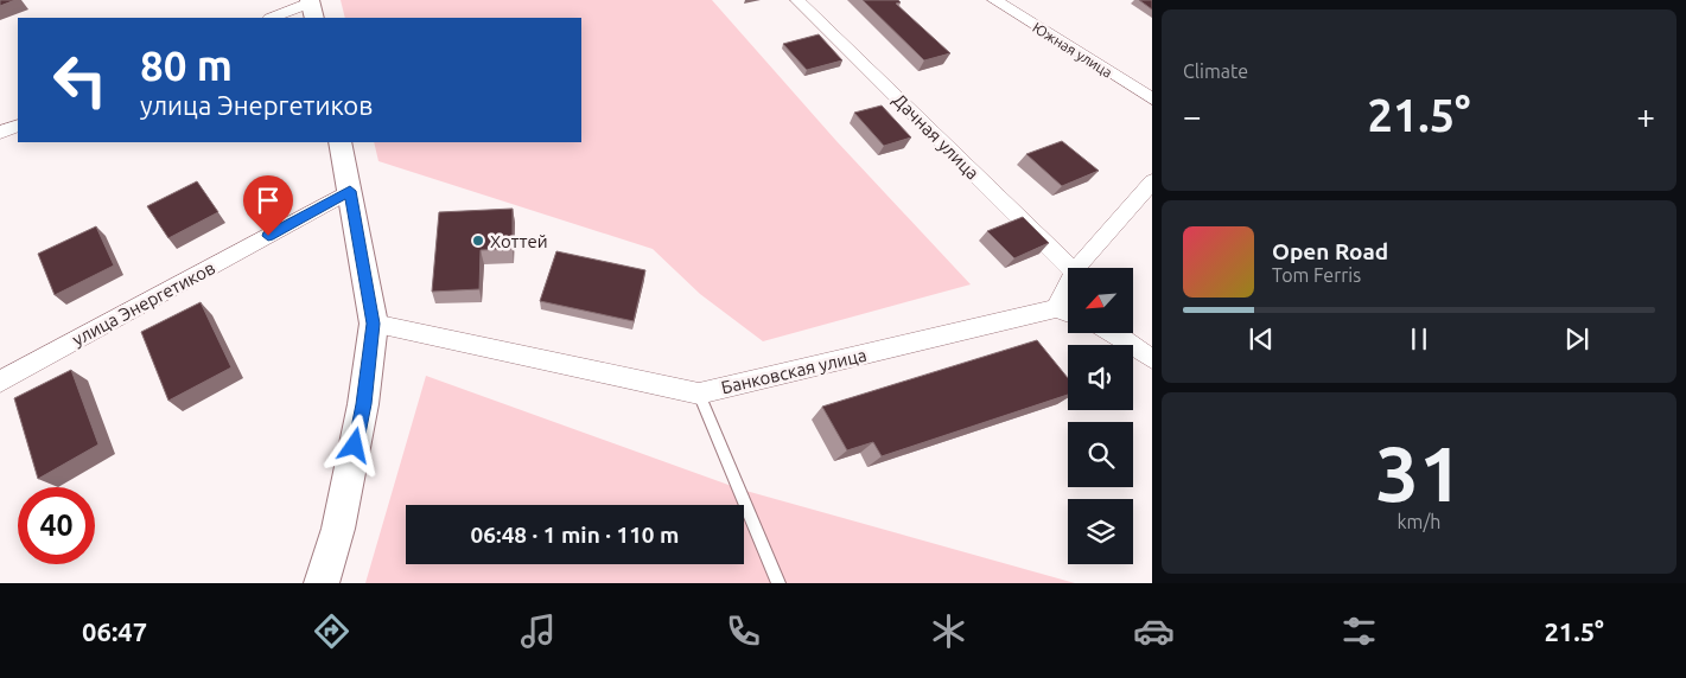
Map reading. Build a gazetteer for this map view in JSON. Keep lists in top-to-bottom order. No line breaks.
{"streets":{"street":["Южная улица","Дачная улица","улица Энергетиков","Банковская улица"]},"places":["Хоттей"],"north":"bottom left","page":{"tile":["Climate",["31","km/h"]],"turn":["80 m","улица Энергетиков"],"heat":["−","21.5°","+"],"song":["Open Road","Tom Ferris"],"limit":"40","trip":"06:48 · 1 min · 110 m","tabs":["06:47","21.5°"]}}
